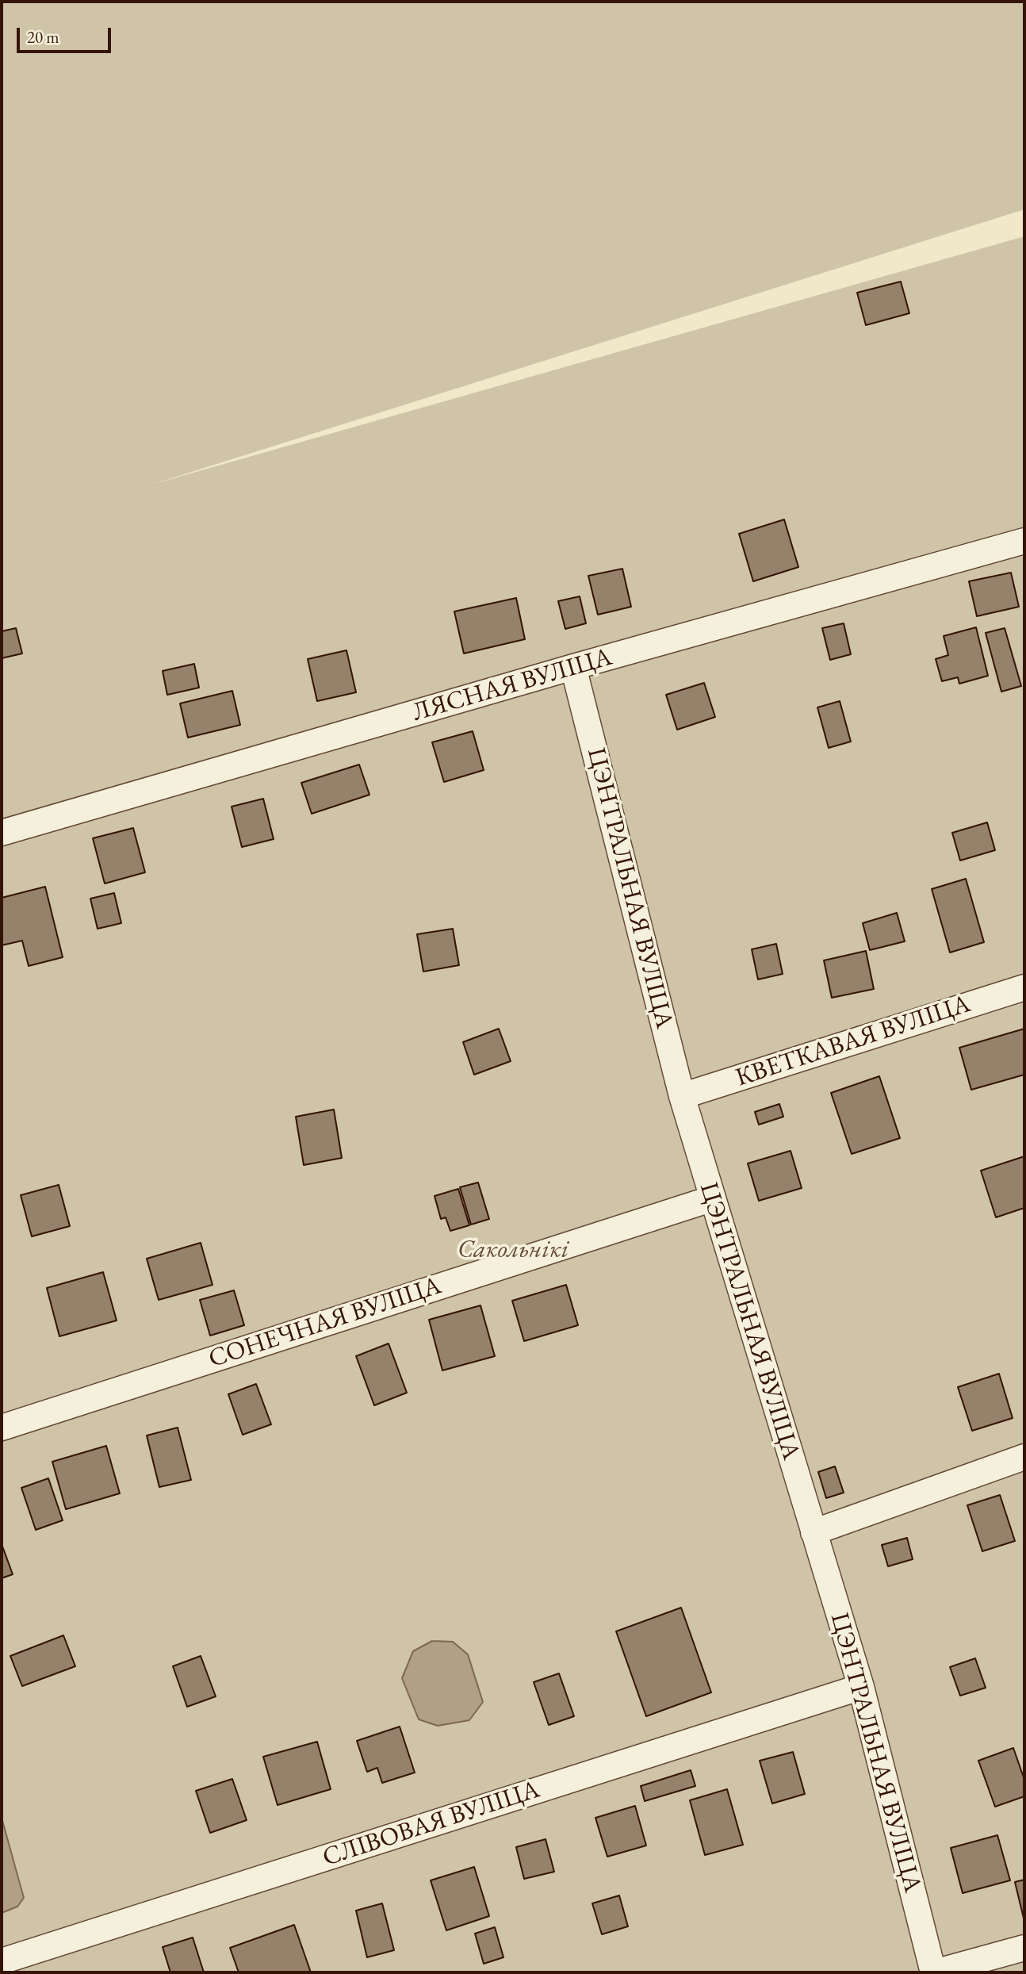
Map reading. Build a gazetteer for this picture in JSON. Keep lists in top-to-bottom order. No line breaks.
{"streets":{"street":["ЛЯСНАЯ ВУЛІЦА","ЦЭНТРАЛЬНАЯ ВУЛІЦА","КВЕТКАВАЯ ВУЛІЦА","СОНЕЧНАЯ ВУЛІЦА","СЛІВОВАЯ ВУЛІЦА"]},"crossings":[["ЛЯСНАЯ ВУЛІЦА","ЦЭНТРАЛЬНАЯ ВУЛІЦА"],["ЦЭНТРАЛЬНАЯ ВУЛІЦА","КВЕТКАВАЯ ВУЛІЦА"],["ЦЭНТРАЛЬНАЯ ВУЛІЦА","СОНЕЧНАЯ ВУЛІЦА"],["ЦЭНТРАЛЬНАЯ ВУЛІЦА","СЛІВОВАЯ ВУЛІЦА"]],"parks":["Сакольнікі"],"scale_bar":"20 m"}
